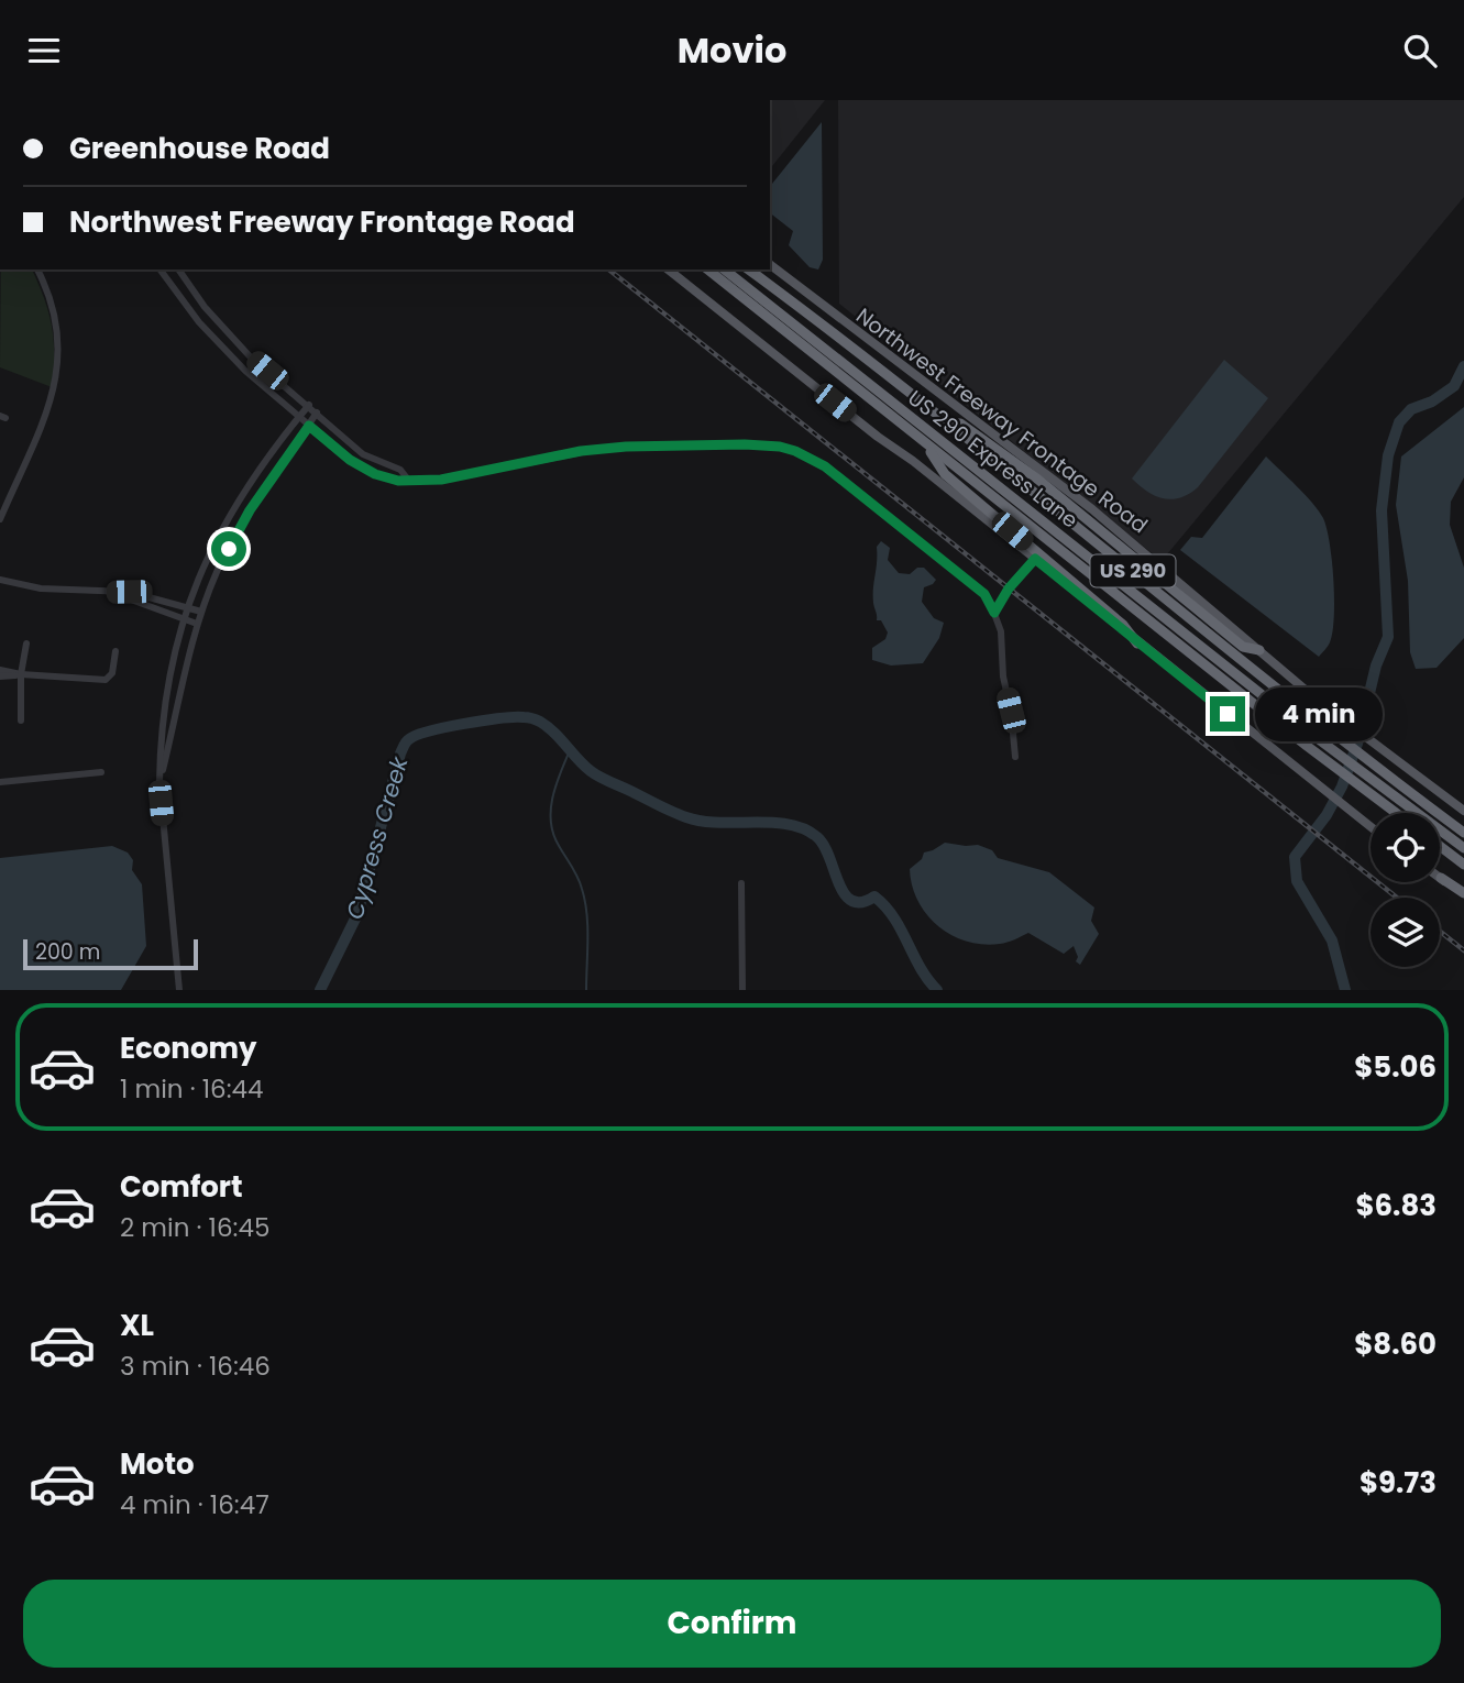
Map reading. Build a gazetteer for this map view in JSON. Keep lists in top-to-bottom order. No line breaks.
{"streets":{"highway":["US 290 Express Lane","US 290"],"main road":["Northwest Freeway Frontage Road"]},"water":["Cypress Creek"],"scale_bar":"200 m","page":{"header":"Movio","banner":["Greenhouse Road","Northwest Freeway Frontage Road"],"bubble":"4 min","scale":"200 m","list":[{"name":"Economy","note":"1 min · 16:44","value":"$5.06"},{"name":"Comfort","note":"2 min · 16:45","value":"$6.83"},{"name":"XL","note":"3 min · 16:46","value":"$8.60"},{"name":"Moto","note":"4 min · 16:47","value":"$9.73"}],"buttons":"Confirm"}}
